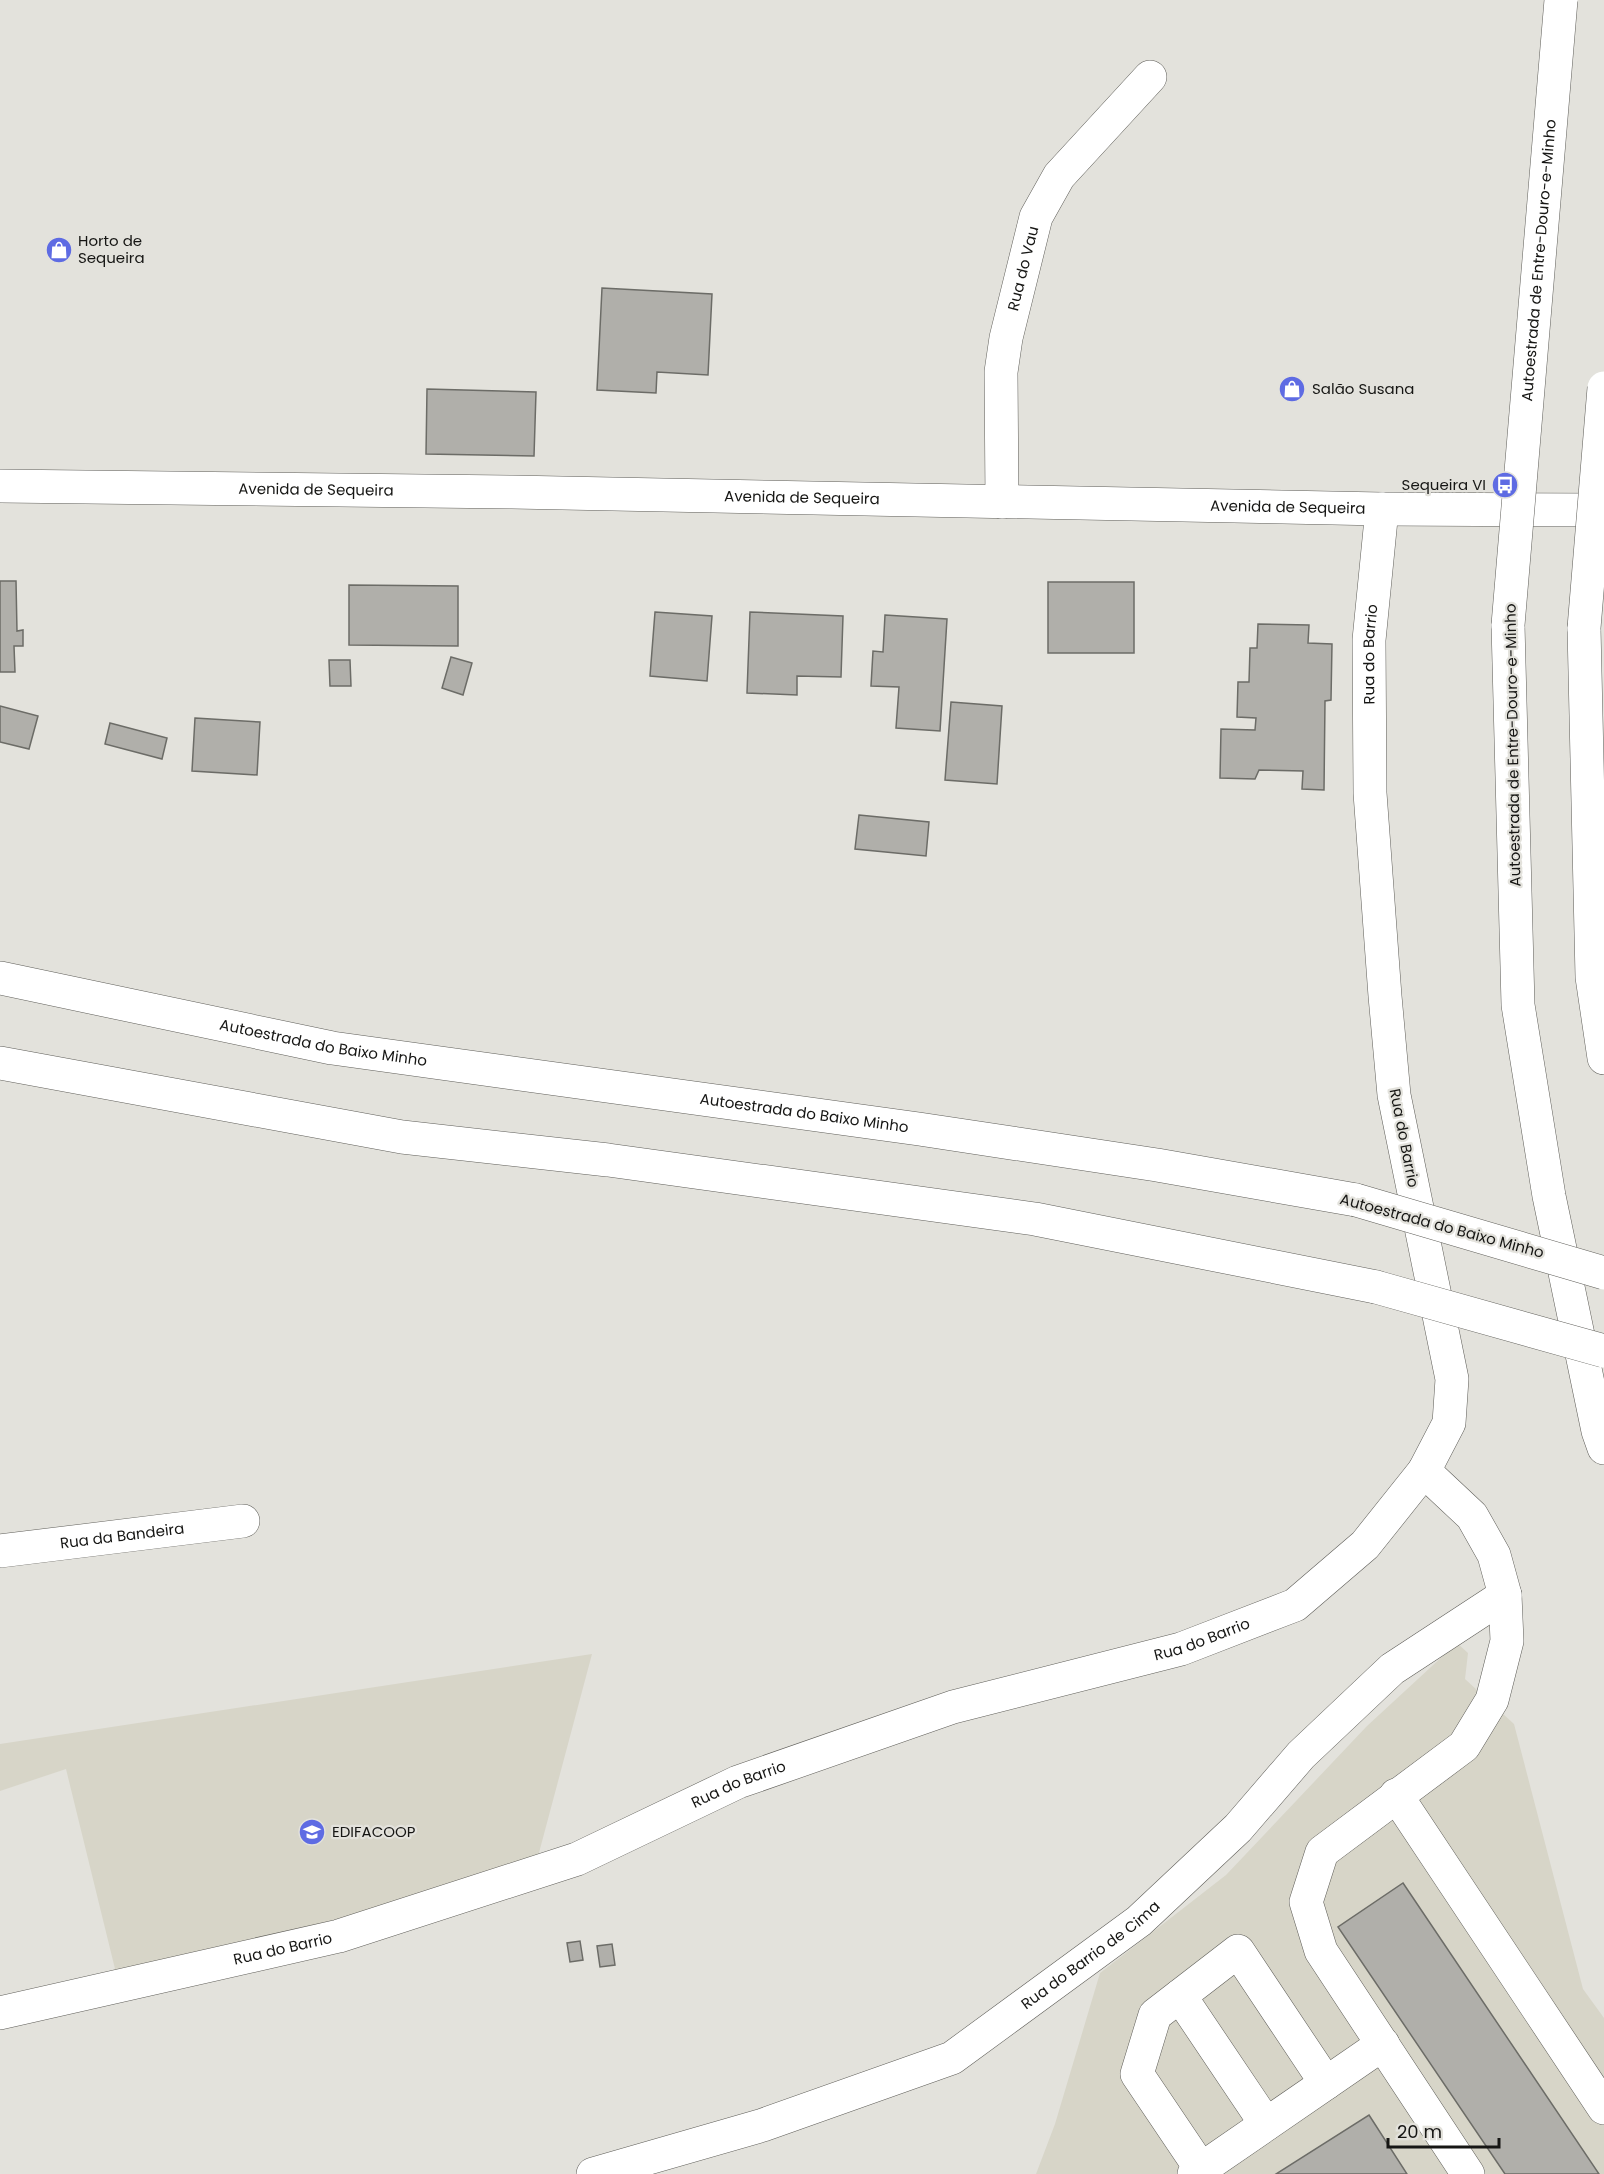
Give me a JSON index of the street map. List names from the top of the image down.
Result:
{
  "streets": {
    "main road": [
      "Autoestrada de Entre-Douro-e-Minho",
      "Rua do Vau",
      "Avenida de Sequeira",
      "Rua do Barrio",
      "Autoestrada do Baixo Minho",
      "Rua da Bandeira",
      "Rua do Barrio de Cima"
    ]
  },
  "crossings": [
    ["Rua do Vau", "Avenida de Sequeira"],
    ["Avenida de Sequeira", "Rua do Barrio"]
  ],
  "places": {
    "shop": ["Horto de Sequeira", "Salão Susana"],
    "bus stop": ["Sequeira VI"],
    "school or university": ["EDIFACOOP"]
  },
  "scale_bar": "20 m"
}
